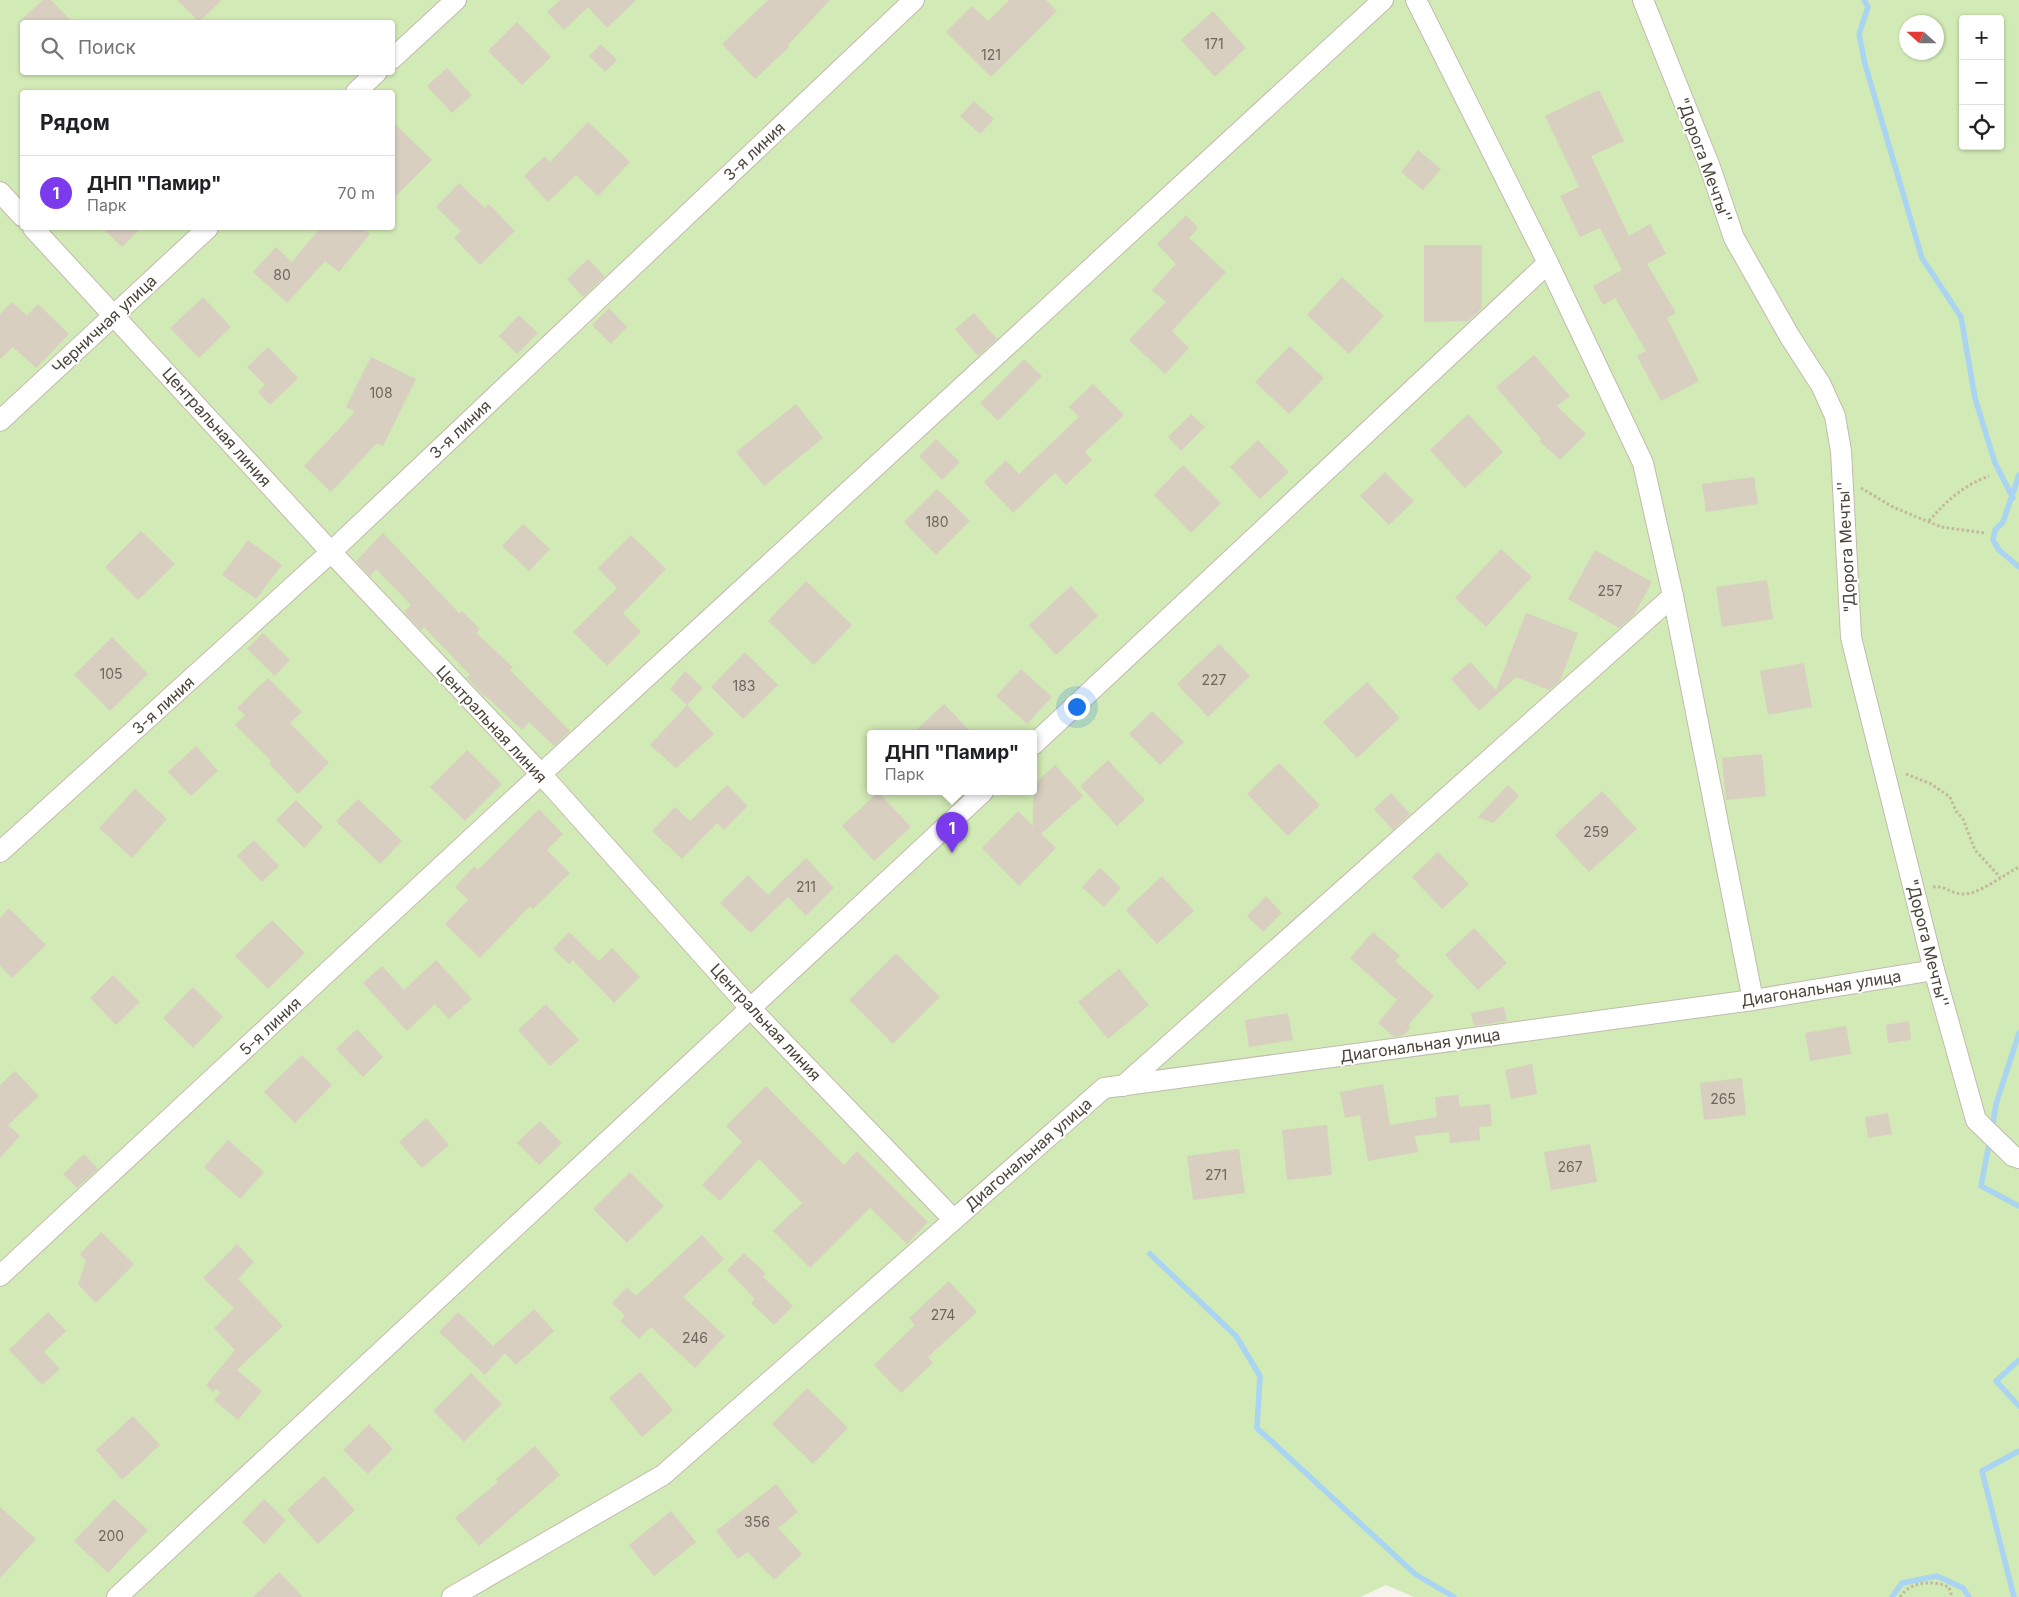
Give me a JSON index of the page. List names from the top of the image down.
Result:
{
  "streets": {
    "street": [
      "3-я линия",
      "\"Дорога Мечты''",
      "Черничная улица",
      "Центральная линия",
      "Диагональная улица",
      "5-я линия"
    ]
  },
  "crossings": [
    ["3-я линия", "Центральная линия"],
    ["\"Дорога Мечты''", "Диагональная улица"],
    ["Черничная улица", "Центральная линия"],
    ["Центральная линия", "Диагональная улица"],
    ["Центральная линия", "5-я линия"]
  ],
  "house_numbers": [
    "171",
    "121",
    "80",
    "108",
    "180",
    "257",
    "105",
    "227",
    "183",
    "259",
    "211",
    "265",
    "267",
    "271",
    "274",
    "246",
    "356",
    "200"
  ],
  "north": "left",
  "page": {
    "map_buttons": ["+", "−"],
    "search": "Поиск",
    "heading": "Рядом",
    "list": [
      {
        "mark": "1",
        "name": "ДНП \"Памир\"",
        "note": "Парк",
        "value": "70 m"
      }
    ],
    "popup": ["ДНП \"Памир\"", "Парк"],
    "pins": "1"
  }
}
